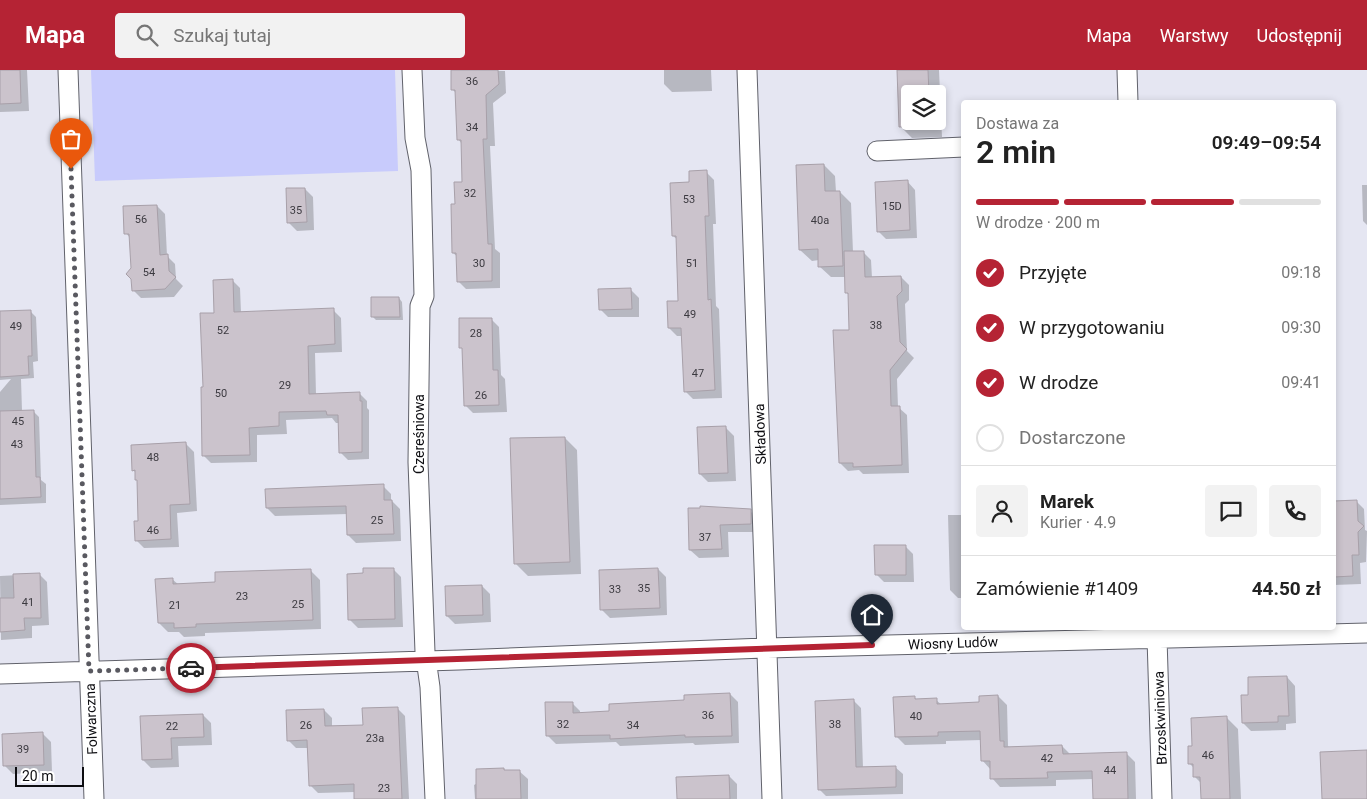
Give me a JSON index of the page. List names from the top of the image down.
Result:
{
  "streets": {
    "street": [
      "Czereśniowa",
      "Składowa",
      "Wiosny Ludów",
      "Brzoskwiniowa",
      "Folwarczna"
    ]
  },
  "crossings": [
    ["Czereśniowa", "Wiosny Ludów"],
    ["Składowa", "Wiosny Ludów"],
    ["Wiosny Ludów", "Brzoskwiniowa"],
    ["Wiosny Ludów", "Folwarczna"]
  ],
  "house_numbers": [
    "36",
    "34",
    "32",
    "53",
    "15D",
    "35",
    "56",
    "40a",
    "30",
    "51",
    "54",
    "49",
    "38",
    "49",
    "52",
    "28",
    "47",
    "29",
    "50",
    "26",
    "45",
    "43",
    "48",
    "25",
    "46",
    "37",
    "35",
    "33",
    "23",
    "41",
    "25",
    "21",
    "36",
    "40",
    "32",
    "38",
    "26",
    "34",
    "22",
    "23a",
    "39",
    "46",
    "42",
    "44",
    "23"
  ],
  "scale_bar": "20 m",
  "page": {
    "header": "Mapa",
    "search": "Szukaj tutaj",
    "nav": ["Mapa", "Warstwy", "Udostępnij"],
    "heading": ["2 min", "Dostawa za", "09:49–09:54"],
    "panel": [
      "Marek",
      "Kurier · 4.9",
      "Zamówienie #1409",
      "44.50 zł"
    ],
    "bar": "W drodze · 200 m",
    "list": [
      ["Przyjęte", "09:18"],
      ["W przygotowaniu", "09:30"],
      ["W drodze", "09:41"],
      "Dostarczone"
    ],
    "scale": "20 m"
  }
}
